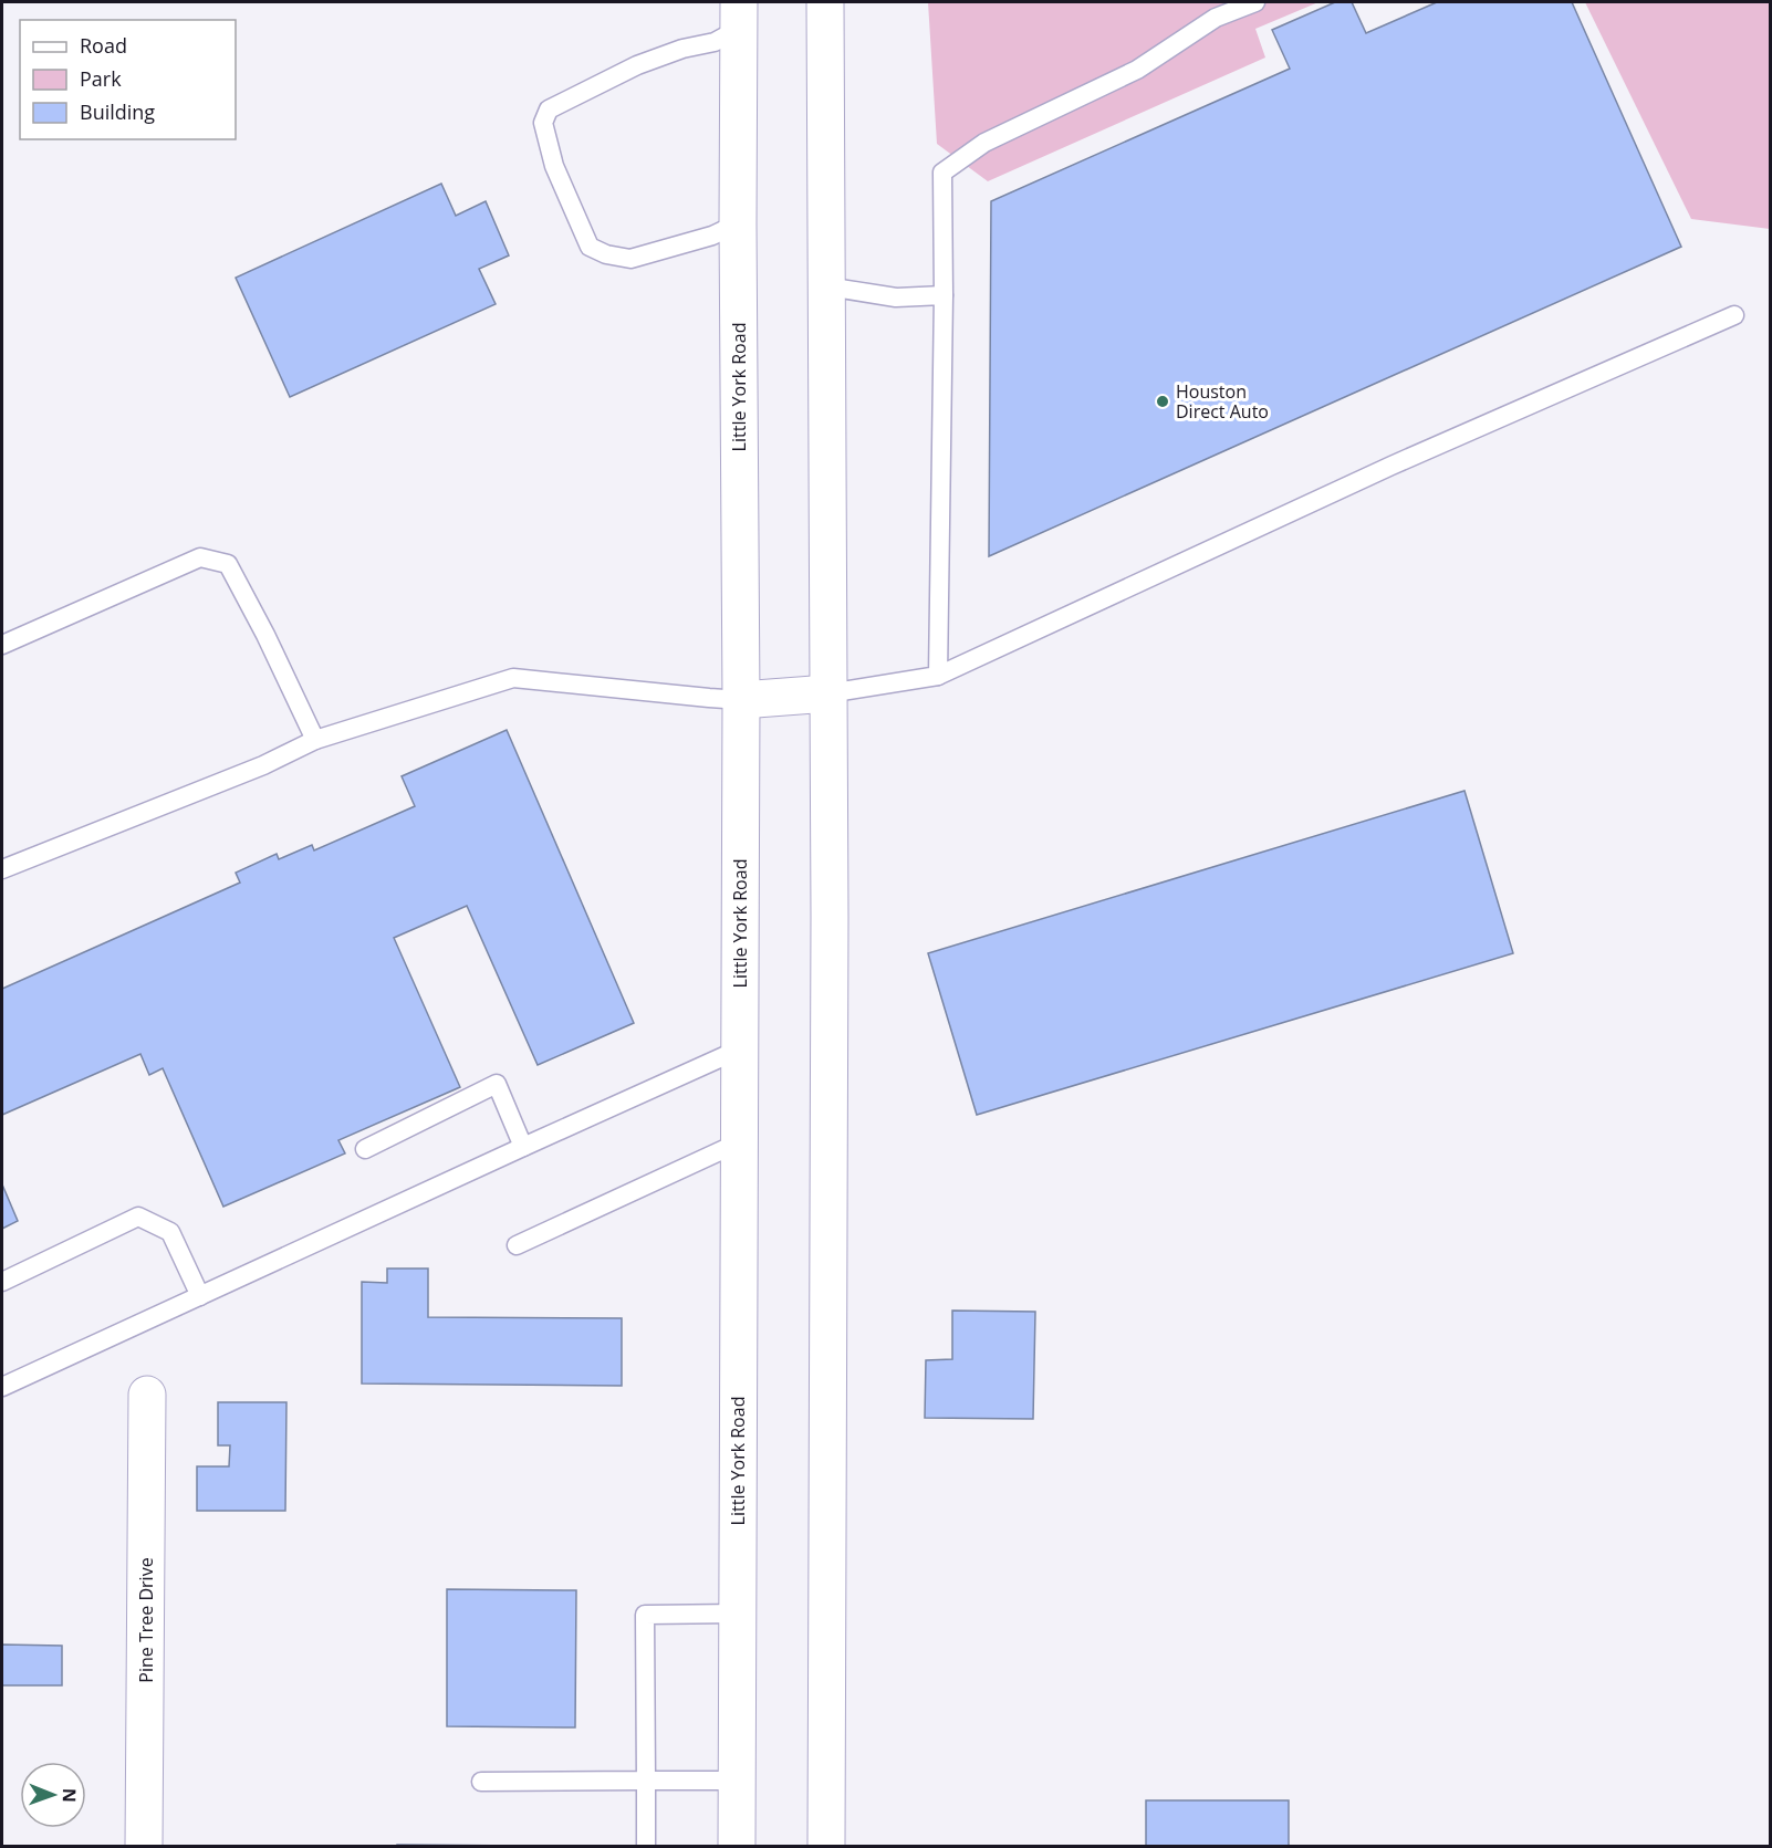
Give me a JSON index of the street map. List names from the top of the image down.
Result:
{
  "streets": {
    "main road": ["Little York Road", "Pine Tree Drive"]
  },
  "places": ["Houston Direct Auto"],
  "legend": ["Road", "Park", "Building"],
  "north": "right"
}
